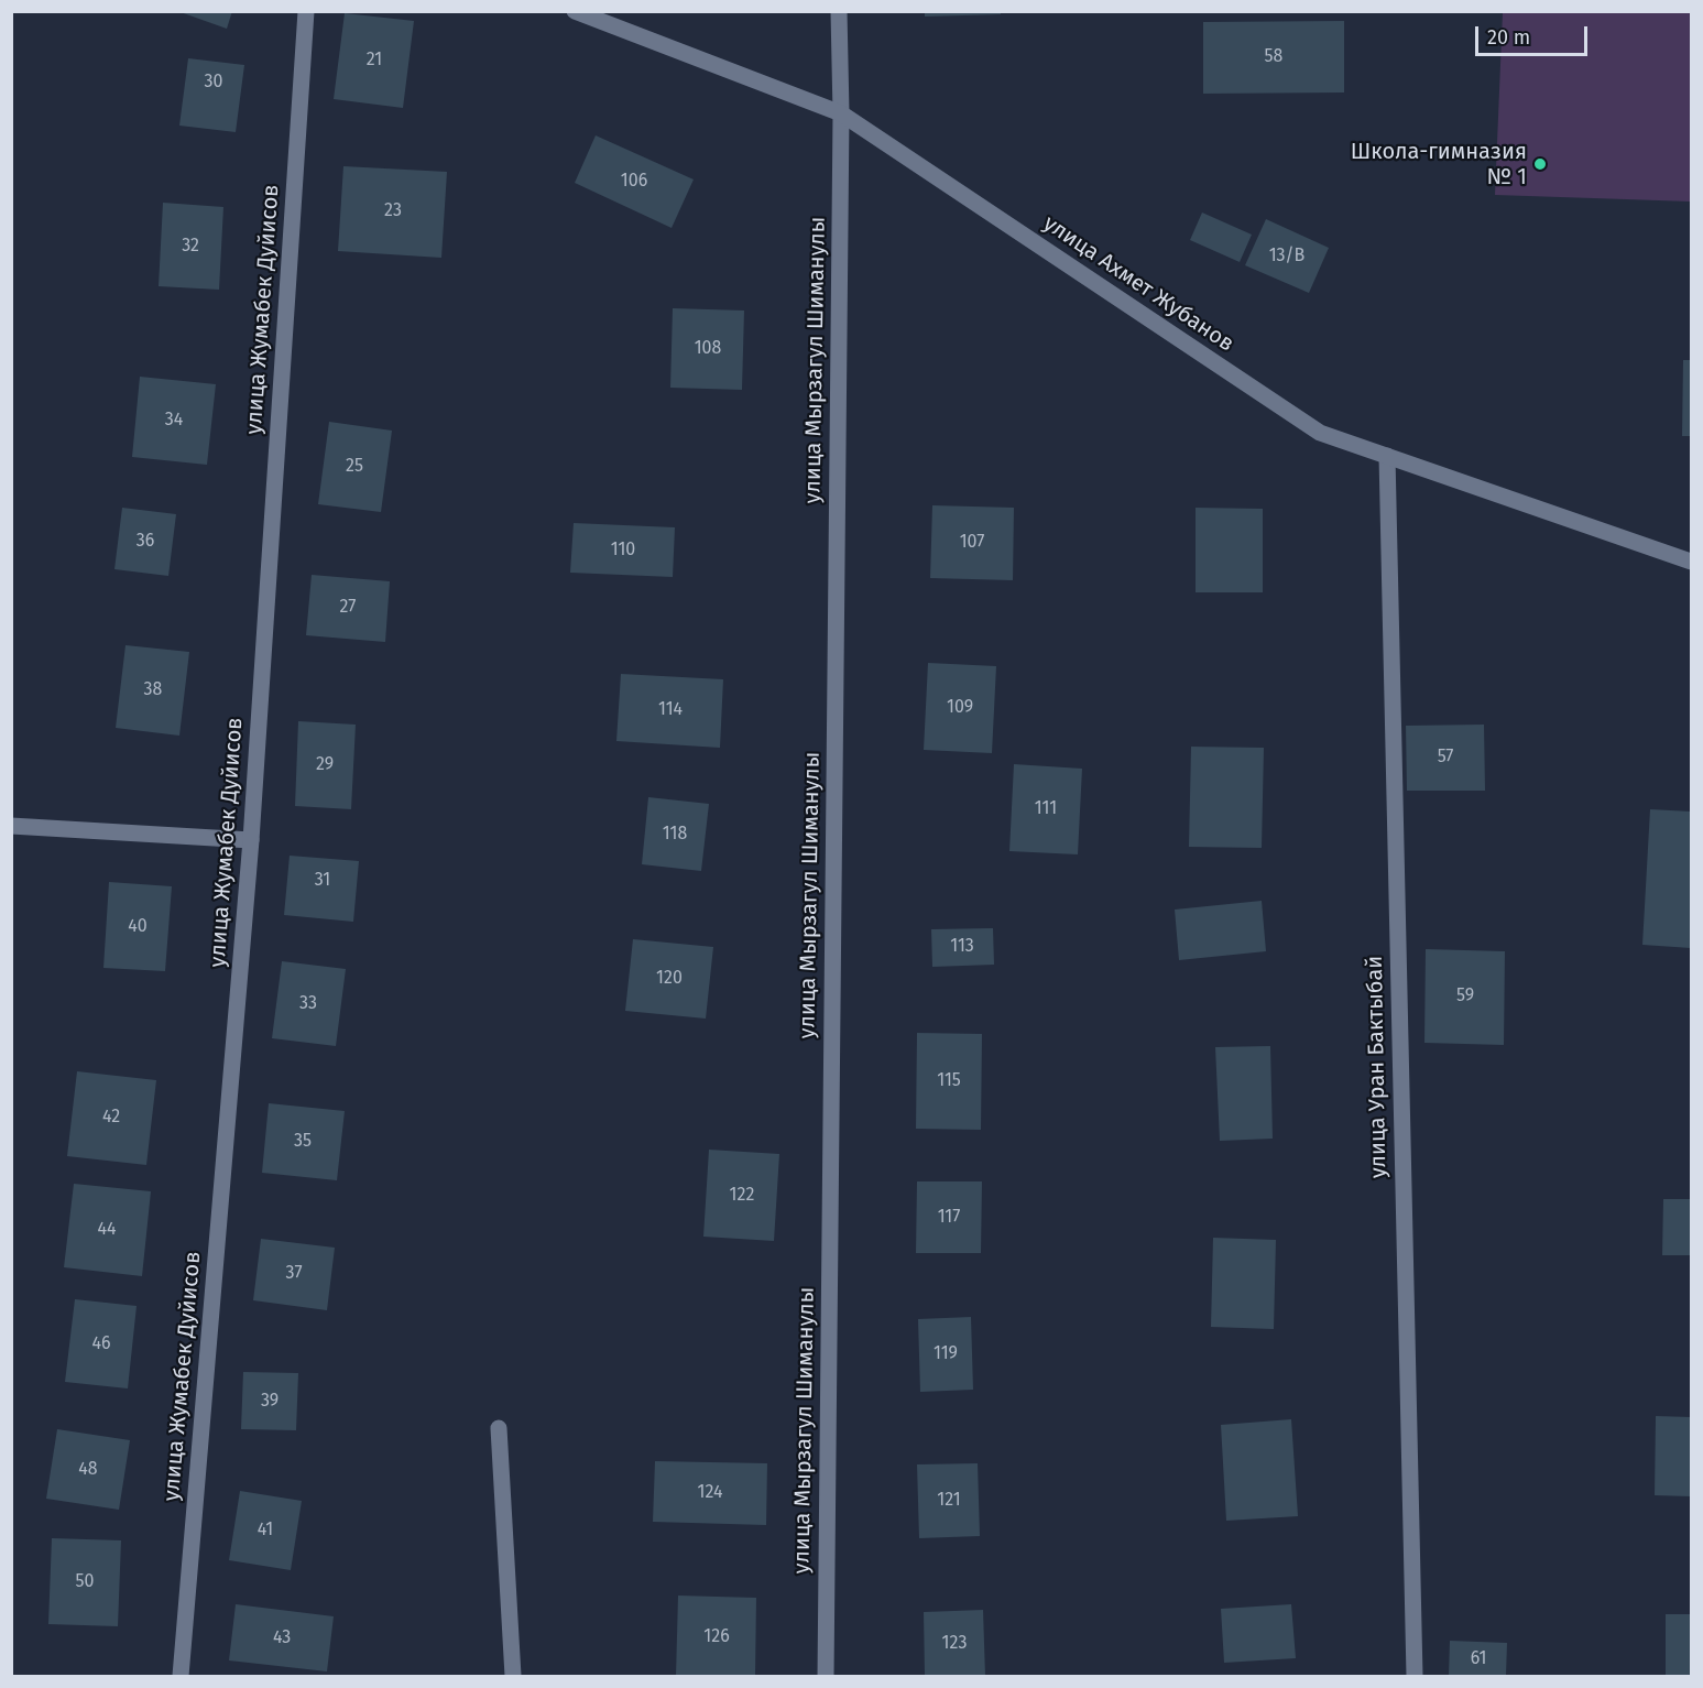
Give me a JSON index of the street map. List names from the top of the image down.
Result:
{
  "streets": {
    "street": [
      "улица Ахмет Жубанов",
      "улица Жумабек Дуйисов",
      "улица Мырзагул Шиманулы",
      "улица Уран Бактыбай"
    ]
  },
  "crossings": [
    ["улица Ахмет Жубанов", "улица Мырзагул Шиманулы"],
    ["улица Ахмет Жубанов", "улица Уран Бактыбай"]
  ],
  "places": ["Школа-гимназия № 1"],
  "house_numbers": [
    "58",
    "21",
    "30",
    "106",
    "23",
    "32",
    "13/В",
    "108",
    "34",
    "25",
    "36",
    "107",
    "110",
    "27",
    "38",
    "109",
    "114",
    "57",
    "29",
    "111",
    "118",
    "31",
    "40",
    "113",
    "120",
    "59",
    "33",
    "115",
    "42",
    "35",
    "122",
    "117",
    "44",
    "37",
    "46",
    "119",
    "39",
    "48",
    "124",
    "121",
    "41",
    "50",
    "126",
    "43",
    "123",
    "61"
  ],
  "scale_bar": "20 m"
}
